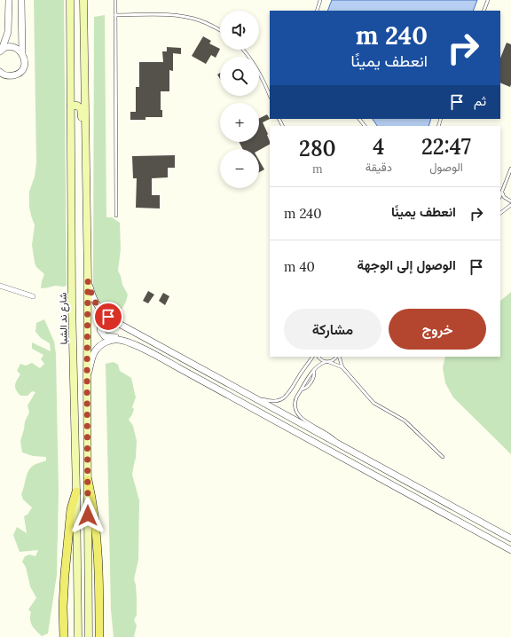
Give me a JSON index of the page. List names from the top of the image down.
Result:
{
  "streets": {
    "main road": ["شارع ند الشبا"]
  },
  "page": {
    "map_buttons": ["+", "−"],
    "turn": ["240 m", "انعطف يمينًا"],
    "then": "ثم",
    "eta": [
      "22:47",
      "الوصول",
      "4",
      "دقيقة",
      "280",
      "m"
    ],
    "list": [
      {
        "name": "انعطف يمينًا",
        "value": "240 m"
      },
      {
        "name": "الوصول إلى الوجهة",
        "value": "40 m"
      }
    ],
    "buttons": ["خروج", "مشاركة"]
  }
}
